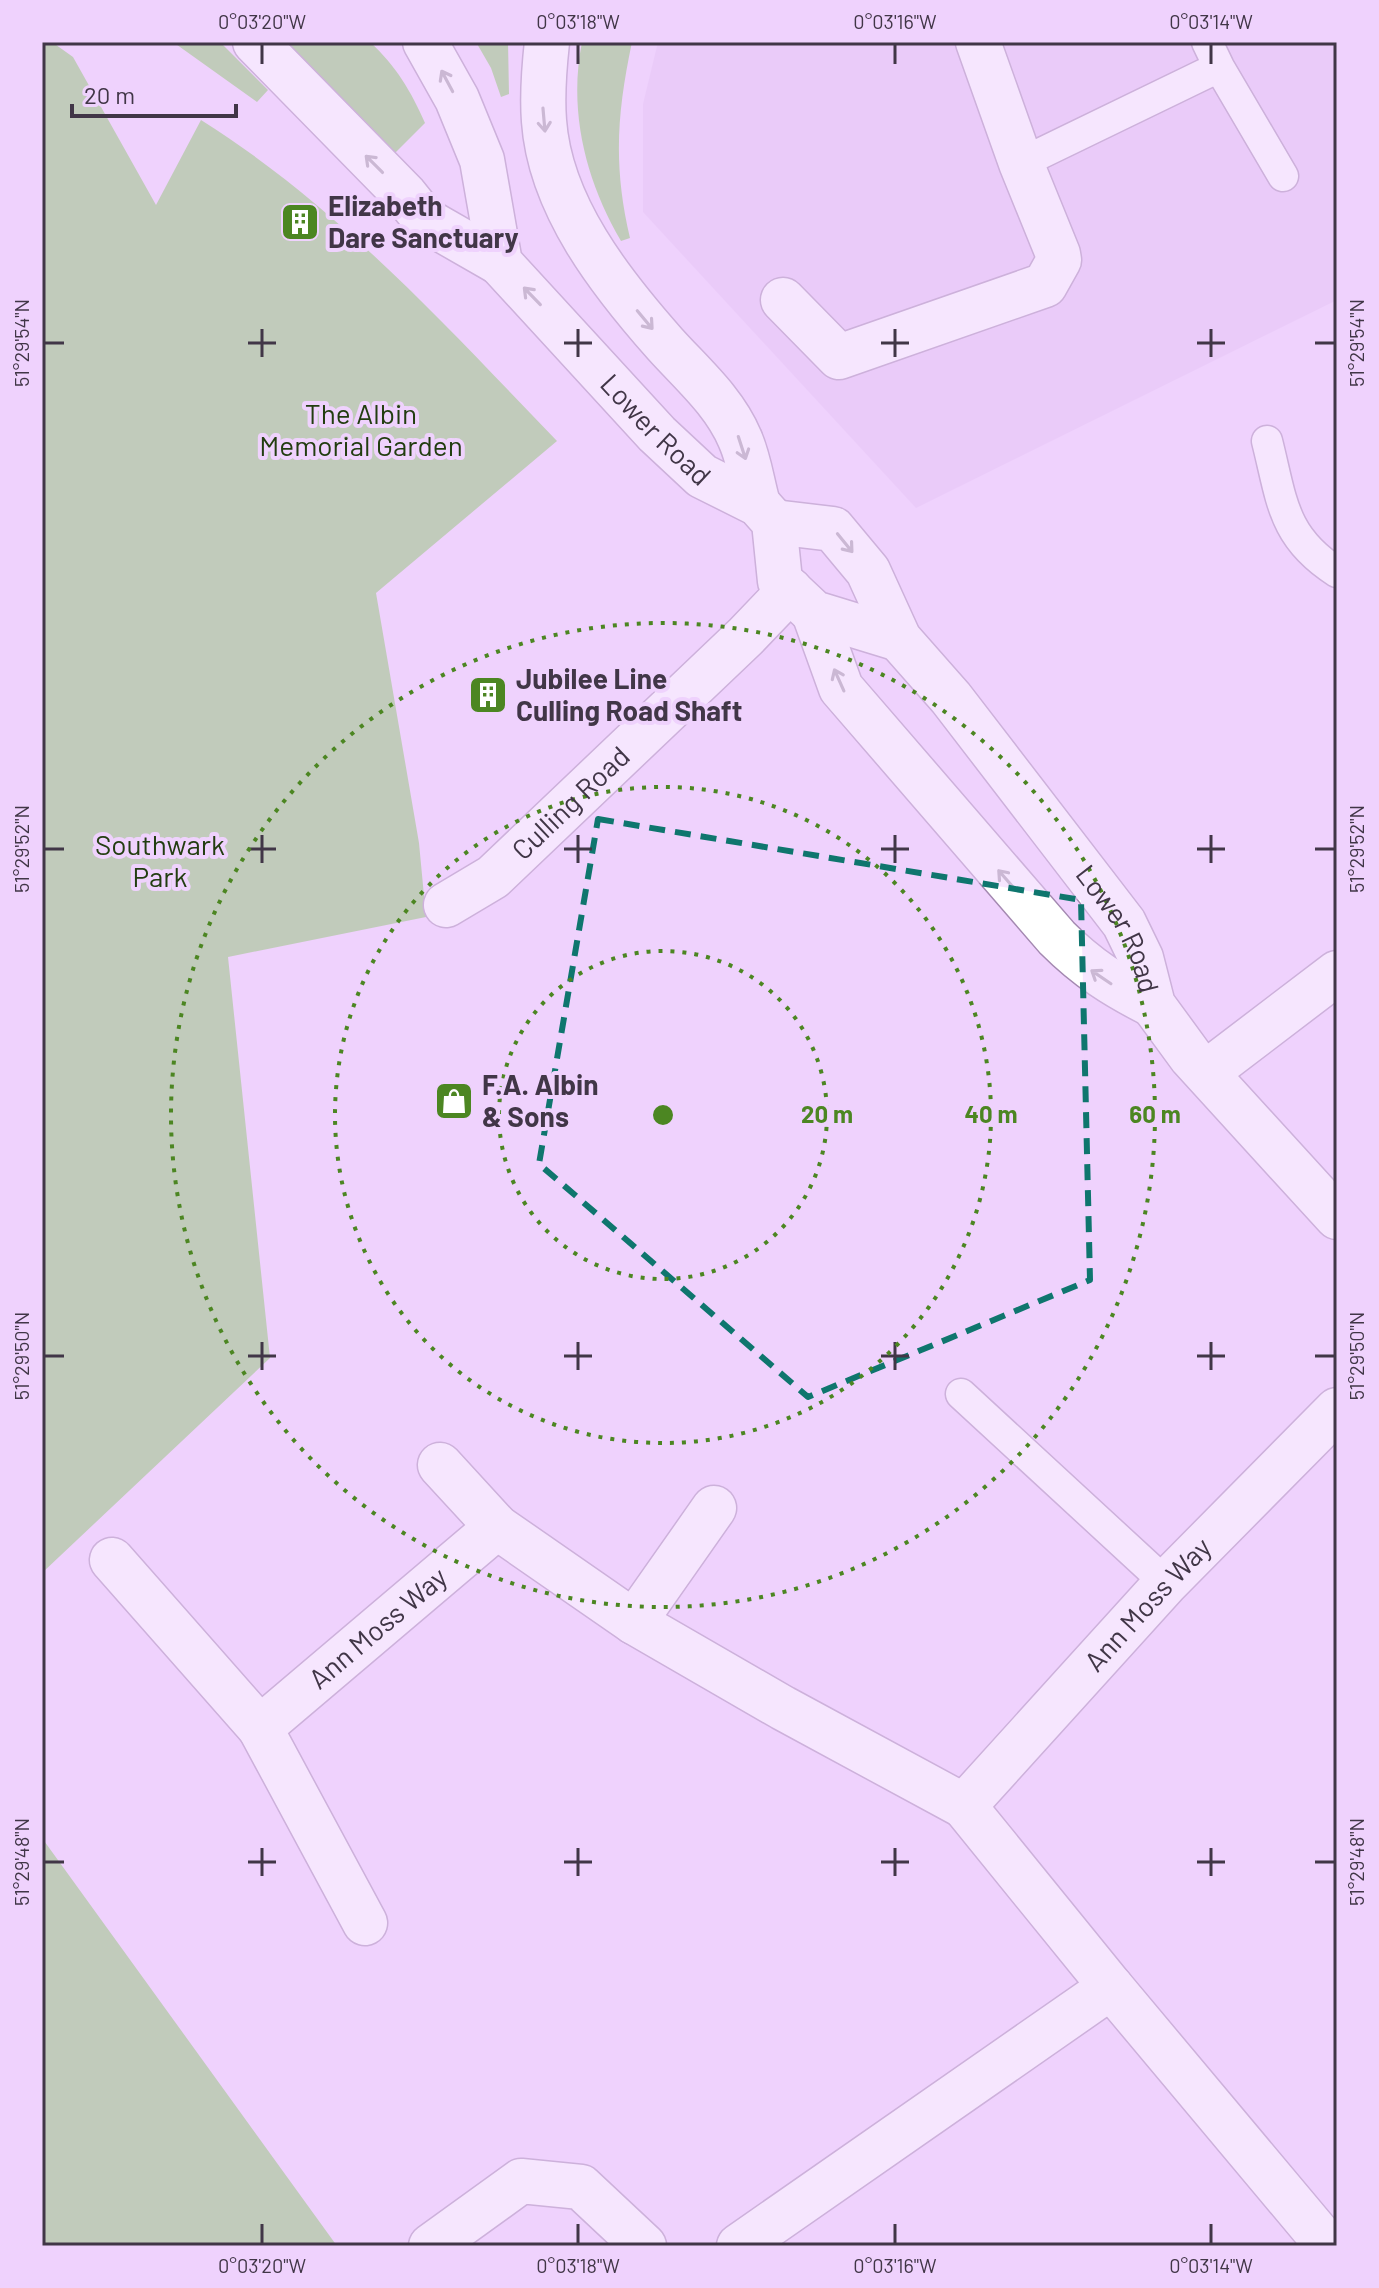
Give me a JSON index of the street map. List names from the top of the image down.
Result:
{
  "streets": {
    "street": ["Lower Road", "Culling Road", "Ann Moss Way"]
  },
  "crossings": [
    ["Lower Road", "Culling Road"]
  ],
  "parks": ["The Albin Memorial Garden", "Southwark Park"],
  "places": {
    "building": ["Elizabeth Dare Sanctuary", "Jubilee Line Culling Road Shaft"],
    "shop": ["F.A. Albin & Sons"]
  },
  "scale_bar": "20 m",
  "coordinates": [
    "0°03'20\"W",
    "0°03'18\"W",
    "0°03'16\"W",
    "0°03'14\"W",
    "51°29'54\"N",
    "51°29'52\"N",
    "51°29'50\"N",
    "51°29'48\"N"
  ],
  "rings": ["20 m", "40 m", "60 m"]
}
